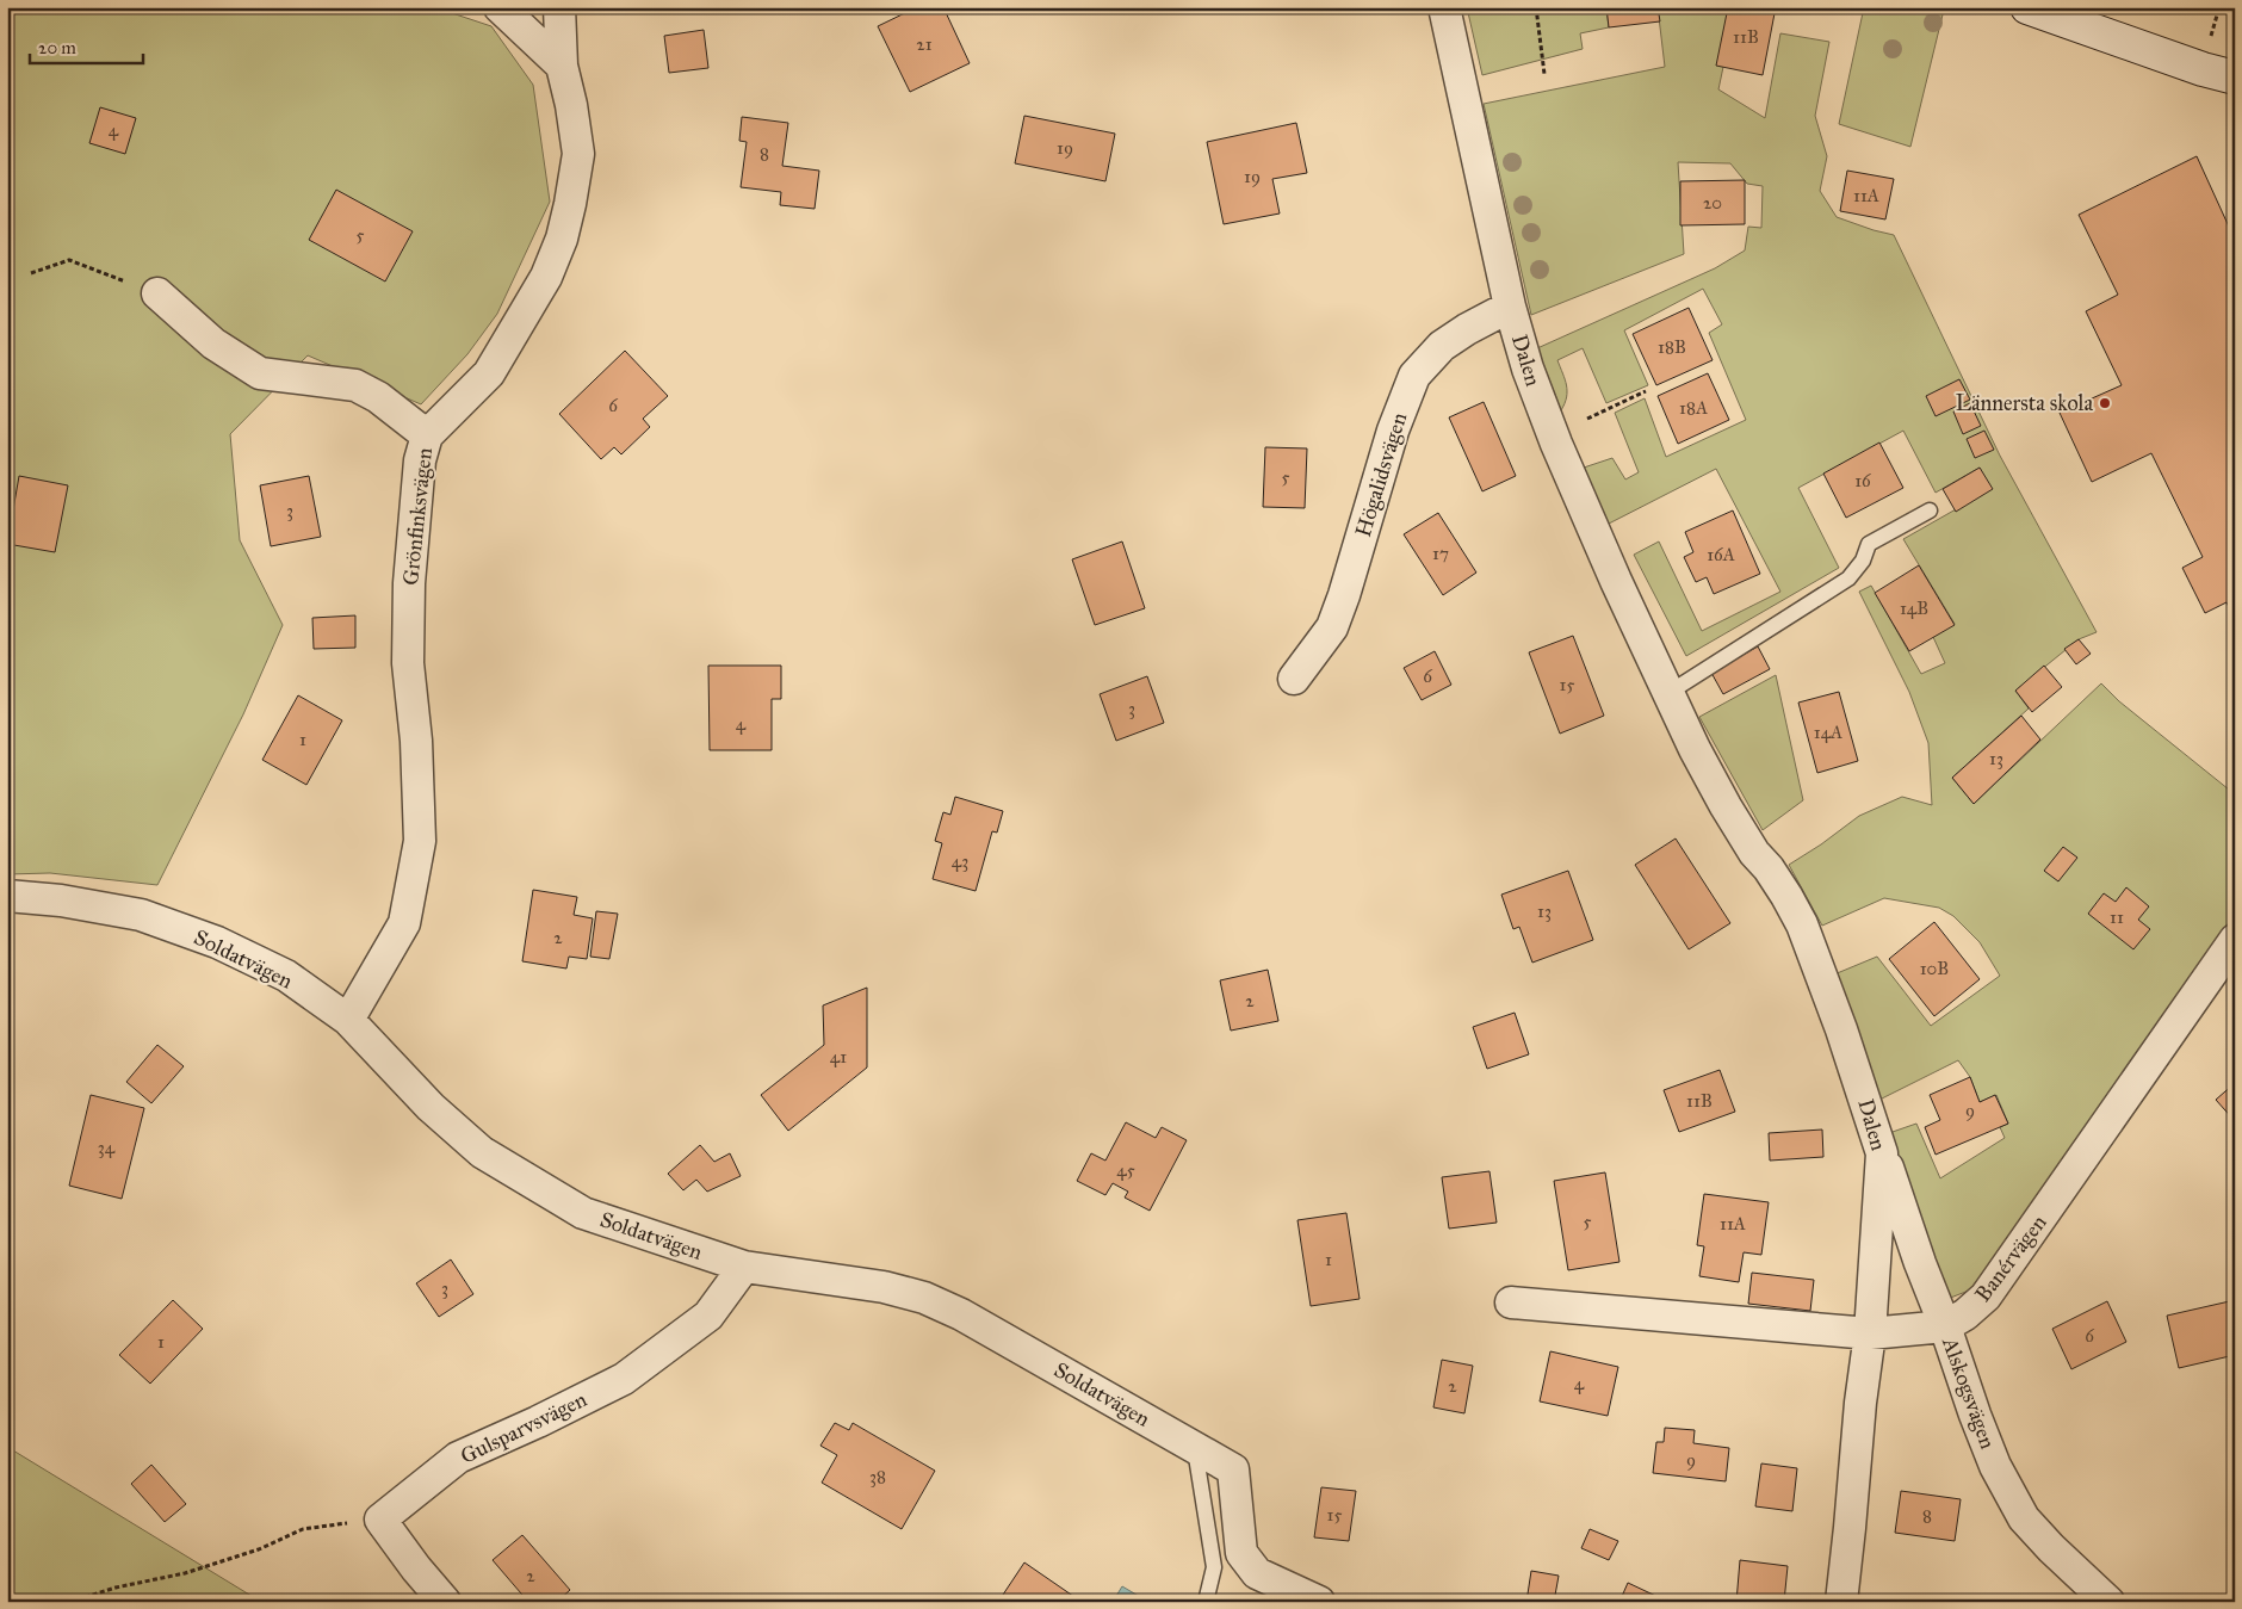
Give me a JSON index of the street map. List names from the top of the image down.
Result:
{
  "streets": {
    "street": [
      "Dalen",
      "Högalidsvägen",
      "Grönfinksvägen",
      "Soldatvägen",
      "Banérvägen",
      "Alskogsvägen",
      "Gulsparvsvägen"
    ]
  },
  "crossings": [
    ["Dalen", "Högalidsvägen"],
    ["Dalen", "Banérvägen"],
    ["Dalen", "Alskogsvägen"],
    ["Grönfinksvägen", "Soldatvägen"],
    ["Soldatvägen", "Gulsparvsvägen"],
    ["Banérvägen", "Alskogsvägen"]
  ],
  "places": ["Lännersta skola"],
  "house_numbers": [
    "11B",
    "21",
    "4",
    "19",
    "8",
    "19",
    "11A",
    "20",
    "5",
    "18B",
    "6",
    "18A",
    "5",
    "16",
    "3",
    "17",
    "16A",
    "14B",
    "6",
    "15",
    "3",
    "4",
    "14A",
    "1",
    "13",
    "43",
    "13",
    "11",
    "2",
    "10B",
    "2",
    "41",
    "11B",
    "9",
    "34",
    "45",
    "5",
    "11A",
    "1",
    "3",
    "6",
    "1",
    "4",
    "2",
    "9",
    "38",
    "15",
    "8",
    "2"
  ],
  "scale_bar": "20 m"
}
